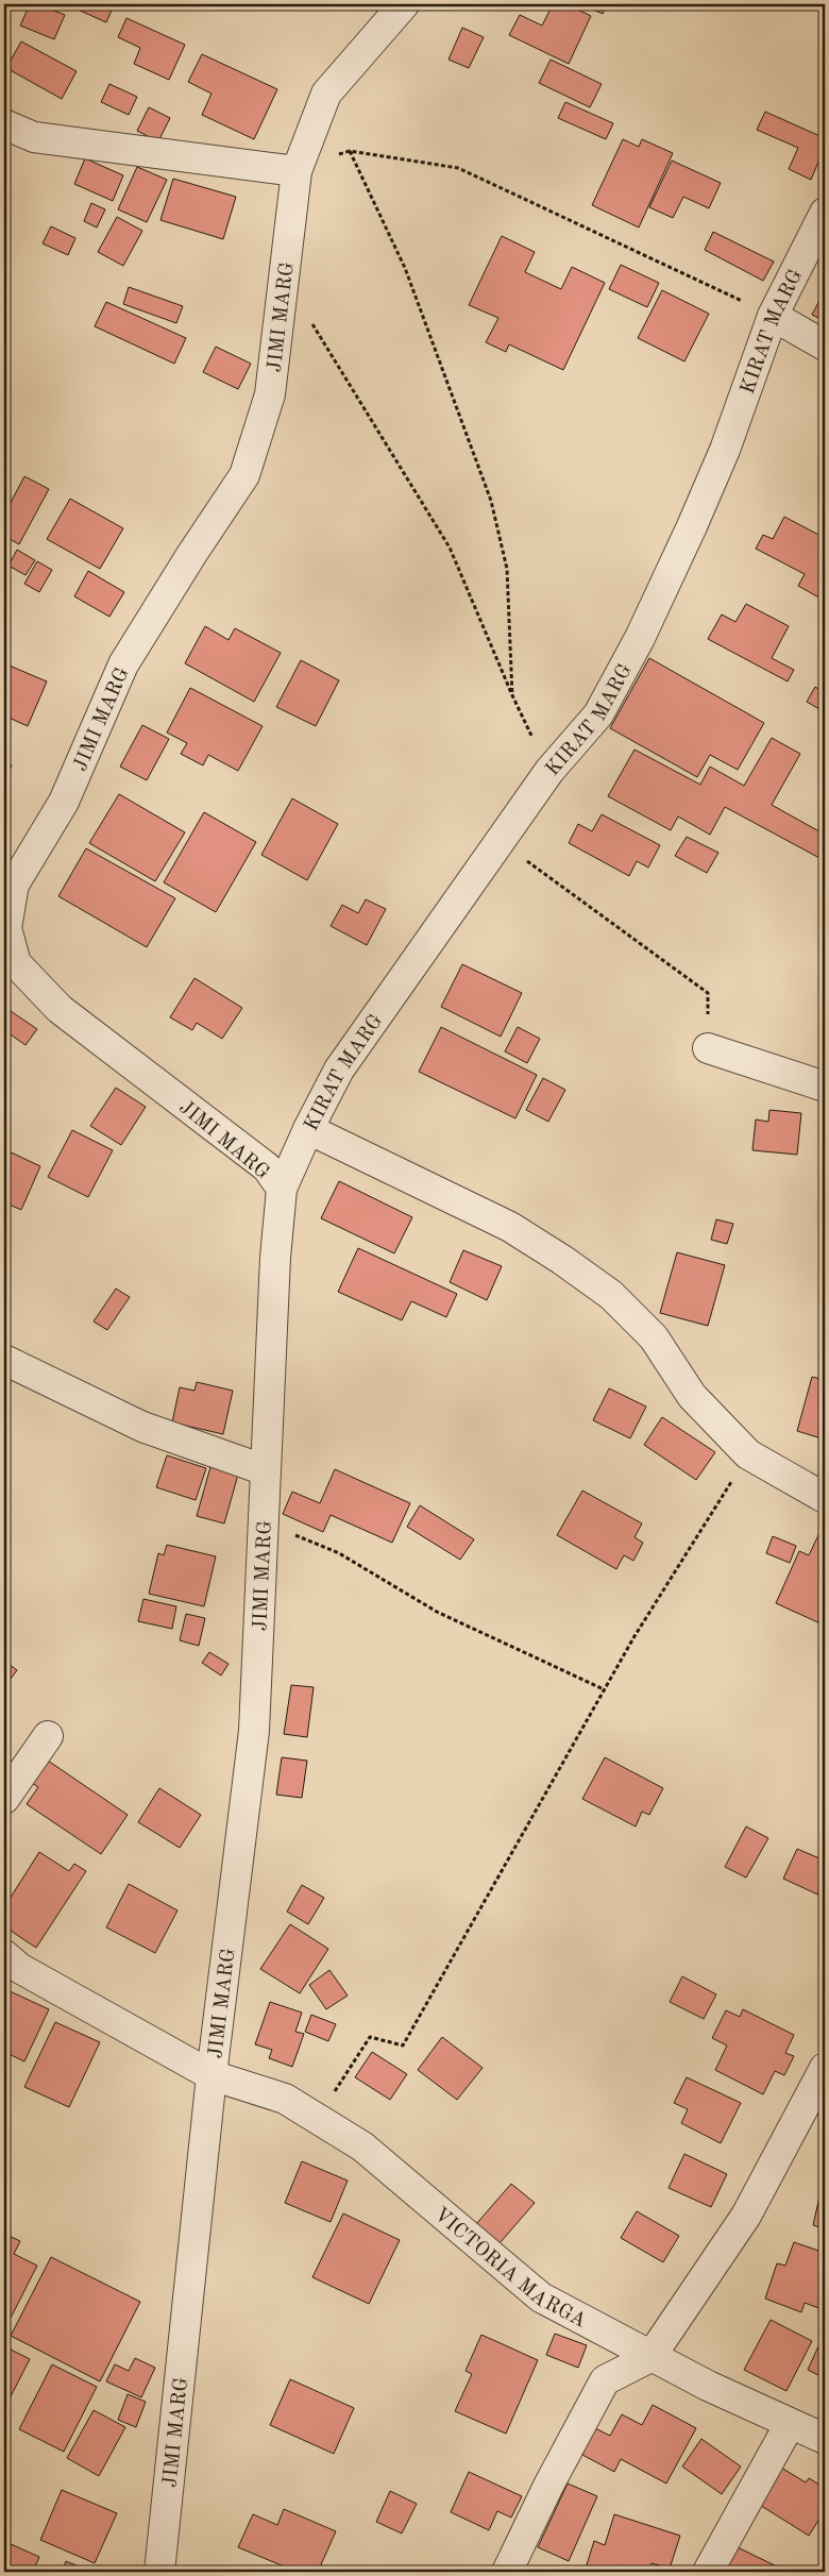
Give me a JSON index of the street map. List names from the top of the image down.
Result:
{
  "streets": {
    "street": ["JIMI MARG", "KIRAT MARG", "VICTORIA MARGA"]
  },
  "crossings": [
    ["JIMI MARG", "KIRAT MARG"],
    ["JIMI MARG", "VICTORIA MARGA"]
  ]
}
